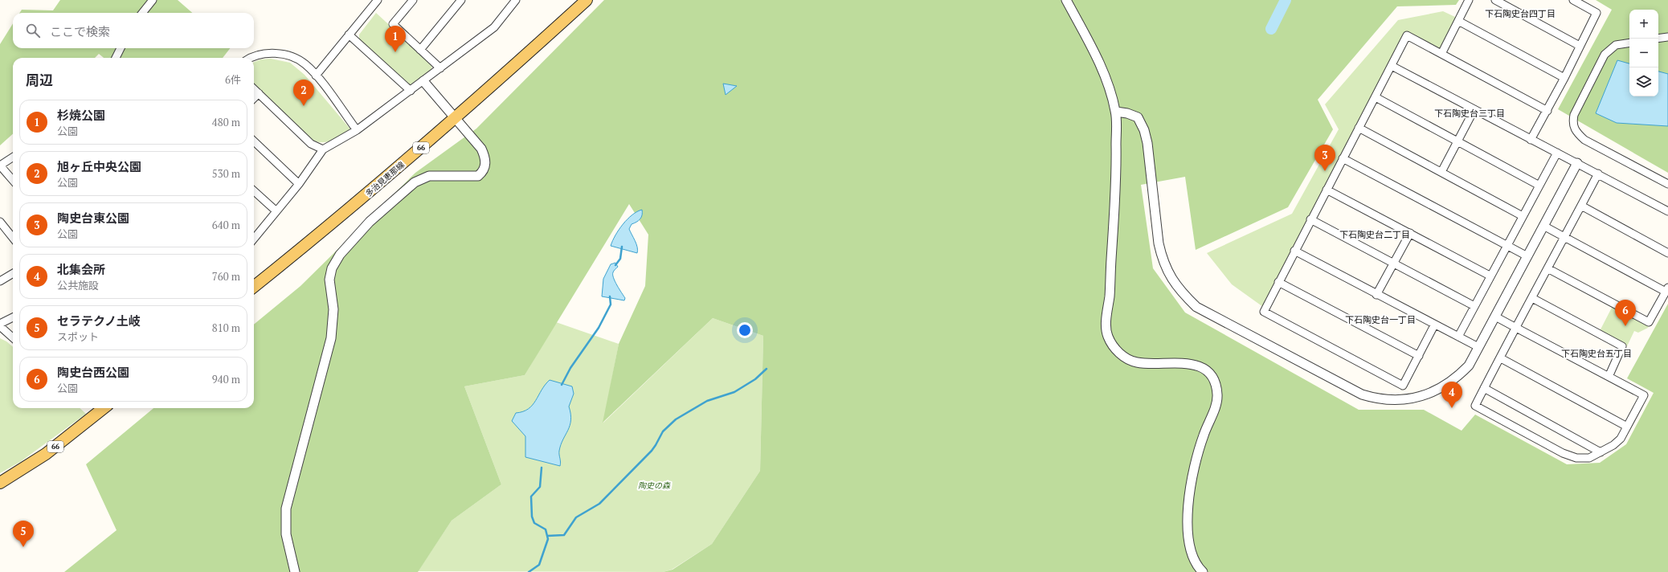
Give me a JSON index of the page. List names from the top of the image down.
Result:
{
  "streets": {
    "main road": ["66", "多治見恵那線"]
  },
  "districts": [
    "下石陶史台四丁目",
    "下石陶史台三丁目",
    "下石陶史台二丁目",
    "下石陶史台一丁目",
    "下石陶史台五丁目"
  ],
  "parks": ["陶史の森"],
  "page": {
    "map_buttons": ["+", "−"],
    "search": "ここで検索",
    "pins": [
      "1",
      "2",
      "3",
      "6",
      "4",
      "5"
    ],
    "heading": ["周辺", "6件"],
    "list": [
      {
        "mark": "1",
        "name": "杉焼公園",
        "note": "公園",
        "value": "480 m"
      },
      {
        "mark": "2",
        "name": "旭ヶ丘中央公園",
        "note": "公園",
        "value": "530 m"
      },
      {
        "mark": "3",
        "name": "陶史台東公園",
        "note": "公園",
        "value": "640 m"
      },
      {
        "mark": "4",
        "name": "北集会所",
        "note": "公共施設",
        "value": "760 m"
      },
      {
        "mark": "5",
        "name": "セラテクノ土岐",
        "note": "スポット",
        "value": "810 m"
      },
      {
        "mark": "6",
        "name": "陶史台西公園",
        "note": "公園",
        "value": "940 m"
      }
    ]
  }
}
